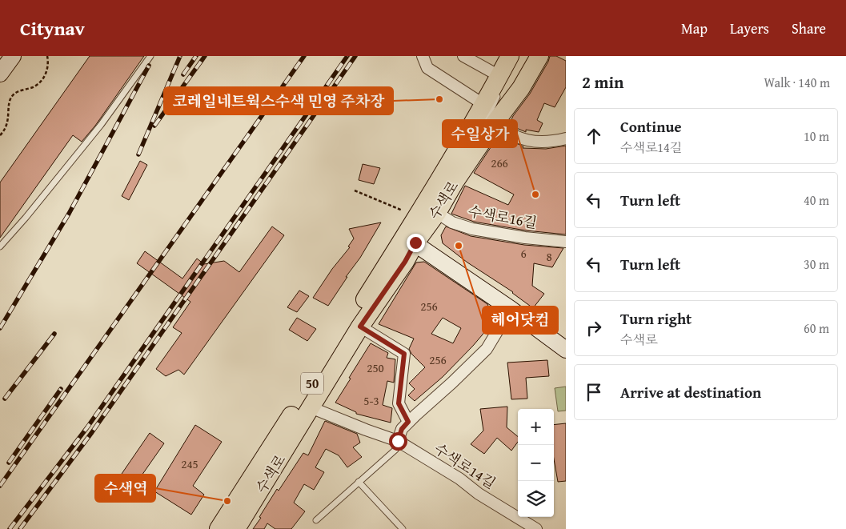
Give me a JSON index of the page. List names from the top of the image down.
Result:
{
  "streets": {
    "main road": ["수색로", "50"],
    "street": ["수색로16길", "수색로14길"]
  },
  "crossings": [
    ["수색로", "수색로16길"],
    ["수색로", "수색로14길"]
  ],
  "places": [
    "코레일네트웍스수색 민영 주차장",
    "수일상가",
    "헤어닷컴",
    "수색역"
  ],
  "house_numbers": [
    "266",
    "6",
    "8",
    "256",
    "256",
    "250",
    "5-3",
    "245"
  ],
  "page": {
    "header": "Citynav",
    "nav": ["Map", "Layers", "Share"],
    "heading": ["2 min", "Walk · 140 m"],
    "list": [
      ["Continue", "수색로14길", "10 m"],
      ["Turn left", "40 m"],
      ["Turn left", "30 m"],
      ["Turn right", "수색로", "60 m"],
      "Arrive at destination"
    ],
    "map_buttons": ["+", "−"]
  }
}
